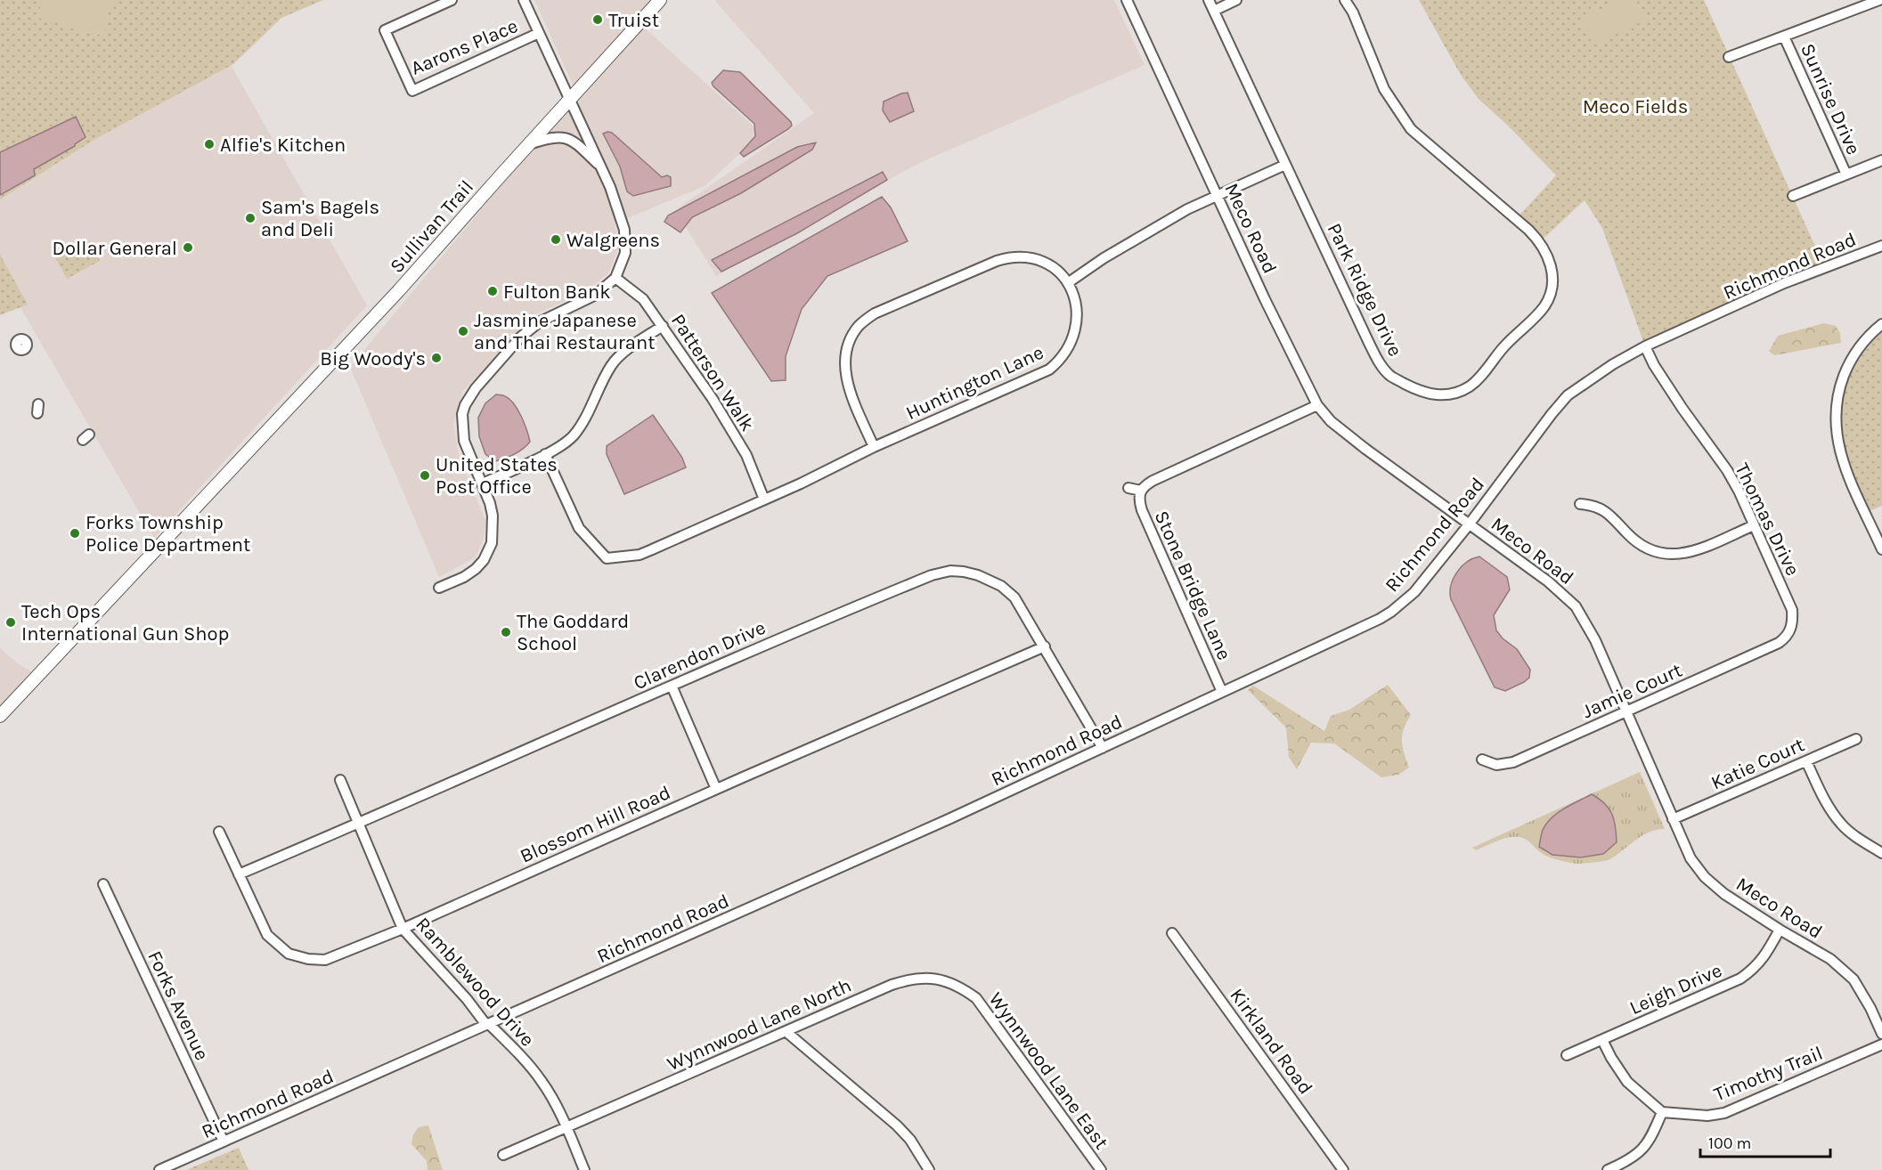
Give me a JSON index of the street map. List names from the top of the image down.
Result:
{
  "streets": {
    "main road": ["Sullivan Trail"],
    "street": [
      "Aarons Place",
      "Sunrise Drive",
      "Meco Road",
      "Richmond Road",
      "Park Ridge Drive",
      "Patterson Walk",
      "Huntington Lane",
      "Thomas Drive",
      "Stone Bridge Lane",
      "Clarendon Drive",
      "Jamie Court",
      "Katie Court",
      "Blossom Hill Road",
      "Ramblewood Drive",
      "Leigh Drive",
      "Forks Avenue",
      "Wynnwood Lane North",
      "Kirkland Road",
      "Wynnwood Lane East",
      "Timothy Trail"
    ]
  },
  "crossings": [
    ["Meco Road", "Richmond Road"],
    ["Meco Road", "Stone Bridge Lane"],
    ["Meco Road", "Jamie Court"],
    ["Meco Road", "Katie Court"],
    ["Meco Road", "Leigh Drive"],
    ["Richmond Road", "Thomas Drive"],
    ["Richmond Road", "Stone Bridge Lane"],
    ["Richmond Road", "Clarendon Drive"],
    ["Richmond Road", "Ramblewood Drive"],
    ["Richmond Road", "Forks Avenue"],
    ["Patterson Walk", "Huntington Lane"],
    ["Thomas Drive", "Jamie Court"],
    ["Clarendon Drive", "Blossom Hill Road"],
    ["Clarendon Drive", "Ramblewood Drive"],
    ["Blossom Hill Road", "Ramblewood Drive"],
    ["Ramblewood Drive", "Wynnwood Lane North"],
    ["Wynnwood Lane North", "Wynnwood Lane East"]
  ],
  "parks": ["Meco Fields"],
  "places": [
    "Truist",
    "Alfie's Kitchen",
    "Sam's Bagels and Deli",
    "Walgreens",
    "Dollar General",
    "Fulton Bank",
    "Jasmine Japanese and Thai Restaurant",
    "Big Woody's",
    "United States Post Office",
    "Forks Township Police Department",
    "Tech Ops International Gun Shop",
    "The Goddard School"
  ],
  "scale_bar": "100 m"
}
